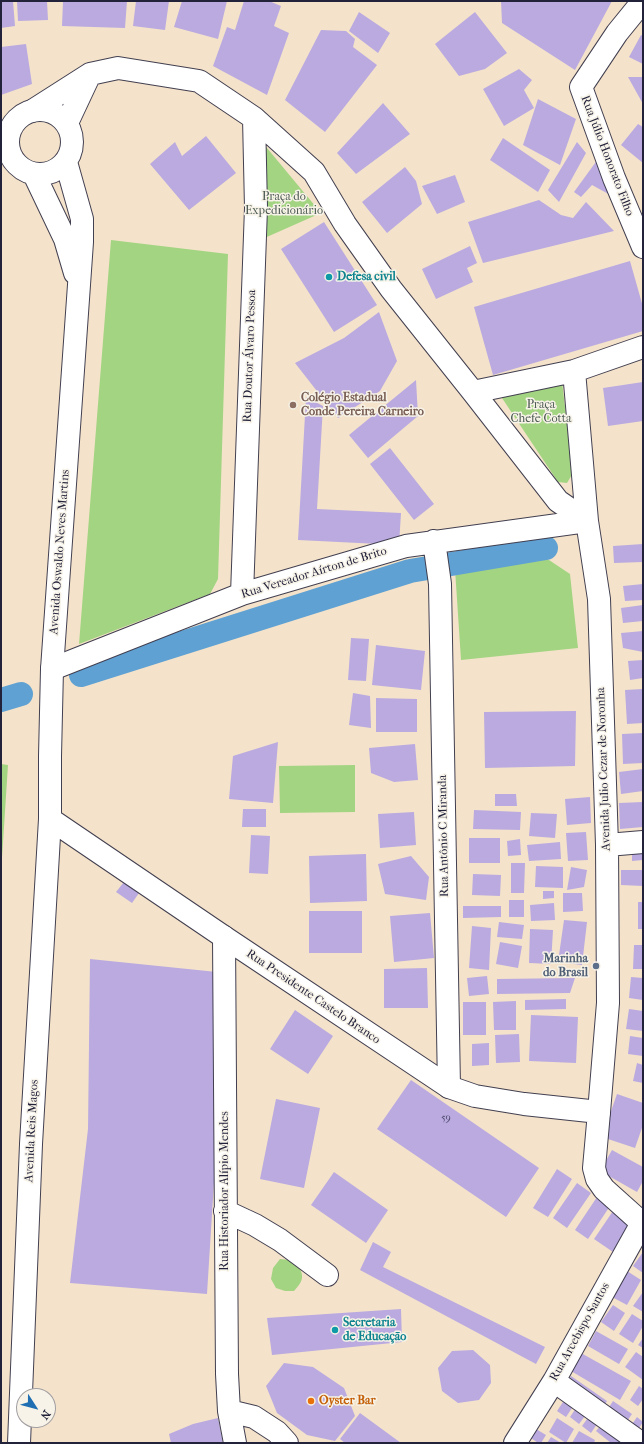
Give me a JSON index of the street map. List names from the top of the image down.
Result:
{
  "streets": {
    "street": [
      "Rua Júlio Honorato Filho",
      "Rua Doutor Álvaro Pessoa",
      "Avenida Oswaldo Neves Martins",
      "Rua Vereador Aírton de Brito",
      "Avenida Julio Cezar de Noronha",
      "Rua Antônio C Miranda",
      "Rua Presidente Castelo Branco",
      "Avenida Reis Magos",
      "Rua Historiador Alípio Mendes",
      "Rua Arcebispo Santos"
    ]
  },
  "crossings": [
    ["Rua Doutor Álvaro Pessoa", "Rua Vereador Aírton de Brito"],
    ["Avenida Oswaldo Neves Martins", "Rua Vereador Aírton de Brito"],
    ["Avenida Oswaldo Neves Martins", "Rua Presidente Castelo Branco"],
    ["Avenida Oswaldo Neves Martins", "Avenida Reis Magos"],
    ["Rua Vereador Aírton de Brito", "Avenida Julio Cezar de Noronha"],
    ["Rua Vereador Aírton de Brito", "Rua Antônio C Miranda"],
    ["Avenida Julio Cezar de Noronha", "Rua Presidente Castelo Branco"],
    ["Avenida Julio Cezar de Noronha", "Rua Arcebispo Santos"],
    ["Rua Antônio C Miranda", "Rua Presidente Castelo Branco"],
    ["Rua Presidente Castelo Branco", "Avenida Reis Magos"],
    ["Rua Presidente Castelo Branco", "Rua Historiador Alípio Mendes"]
  ],
  "parks": ["Praça do Expedicionário", "Praça Chefe Cotta"],
  "places": [
    "Defesa civil",
    "Colégio Estadual Conde Pereira Carneiro",
    "Marinha do Brasil",
    "Secretaria de Educação",
    "Oyster Bar"
  ],
  "house_numbers": ["59"],
  "north": "bottom right"
}
